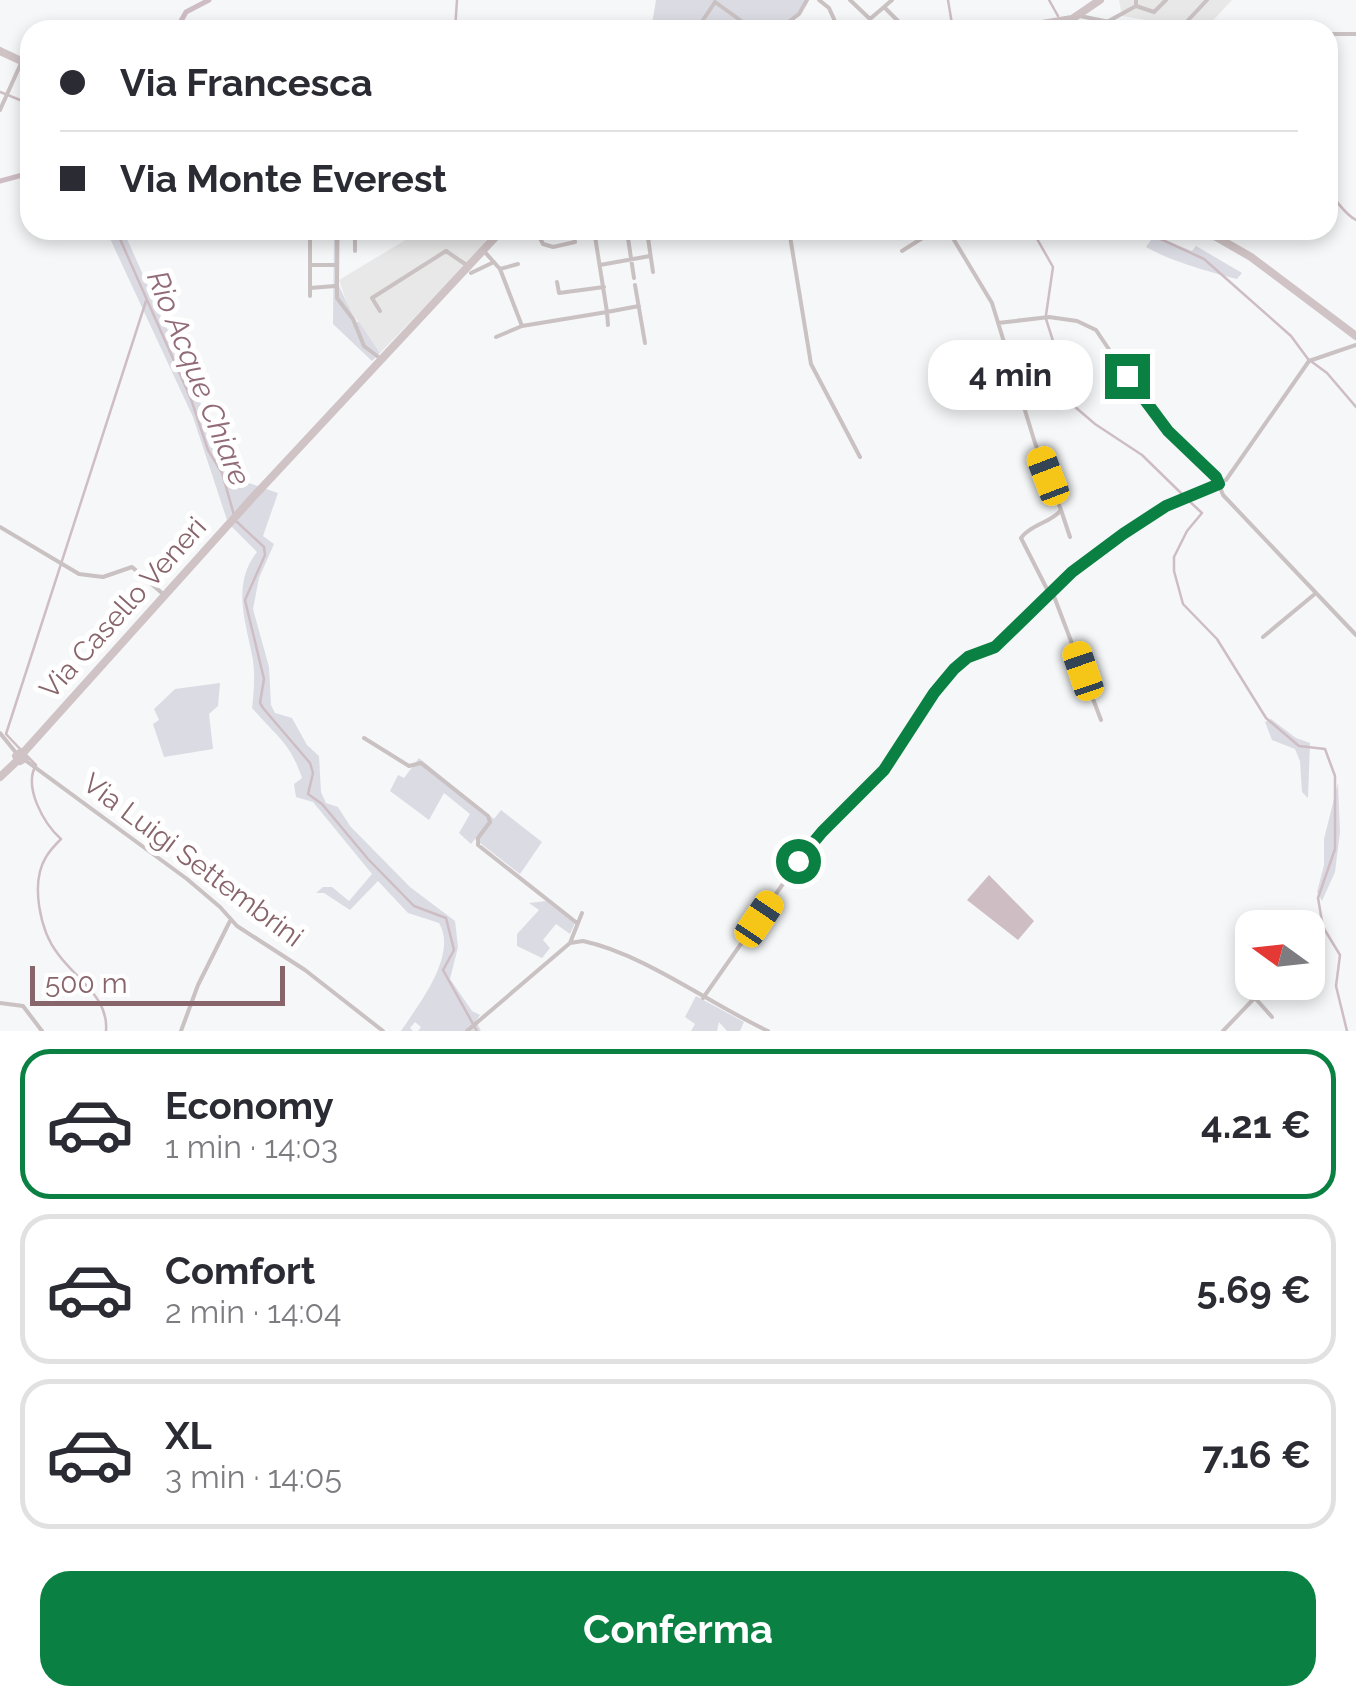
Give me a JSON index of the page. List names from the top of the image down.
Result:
{
  "streets": {
    "street": ["Via Casello Veneri", "Via Luigi Settembrini"]
  },
  "crossings": [
    ["Via Casello Veneri", "Via Luigi Settembrini"]
  ],
  "water": ["Rio Acque Chiare"],
  "scale_bar": "500 m",
  "north": "left",
  "page": {
    "banner": ["Via Francesca", "Via Monte Everest"],
    "bubble": "4 min",
    "scale": "500 m",
    "list": [
      {
        "name": "Economy",
        "note": "1 min · 14:03",
        "value": "4.21 €"
      },
      {
        "name": "Comfort",
        "note": "2 min · 14:04",
        "value": "5.69 €"
      },
      {
        "name": "XL",
        "note": "3 min · 14:05",
        "value": "7.16 €"
      }
    ],
    "buttons": "Conferma"
  }
}
